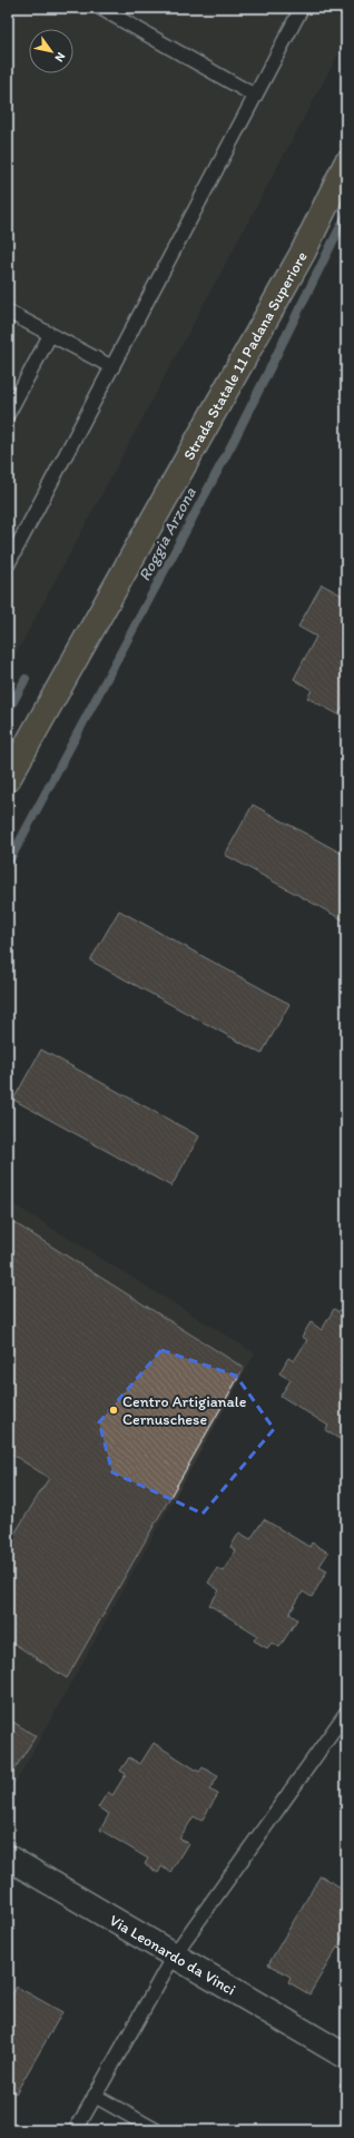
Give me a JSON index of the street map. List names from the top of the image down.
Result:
{
  "streets": {
    "main road": ["Strada Statale 11 Padana Superiore"],
    "street": ["Via Leonardo da Vinci"]
  },
  "water": ["Roggia Arzona"],
  "places": ["Centro Artigianale Cernuschese"],
  "north": "bottom right"
}
